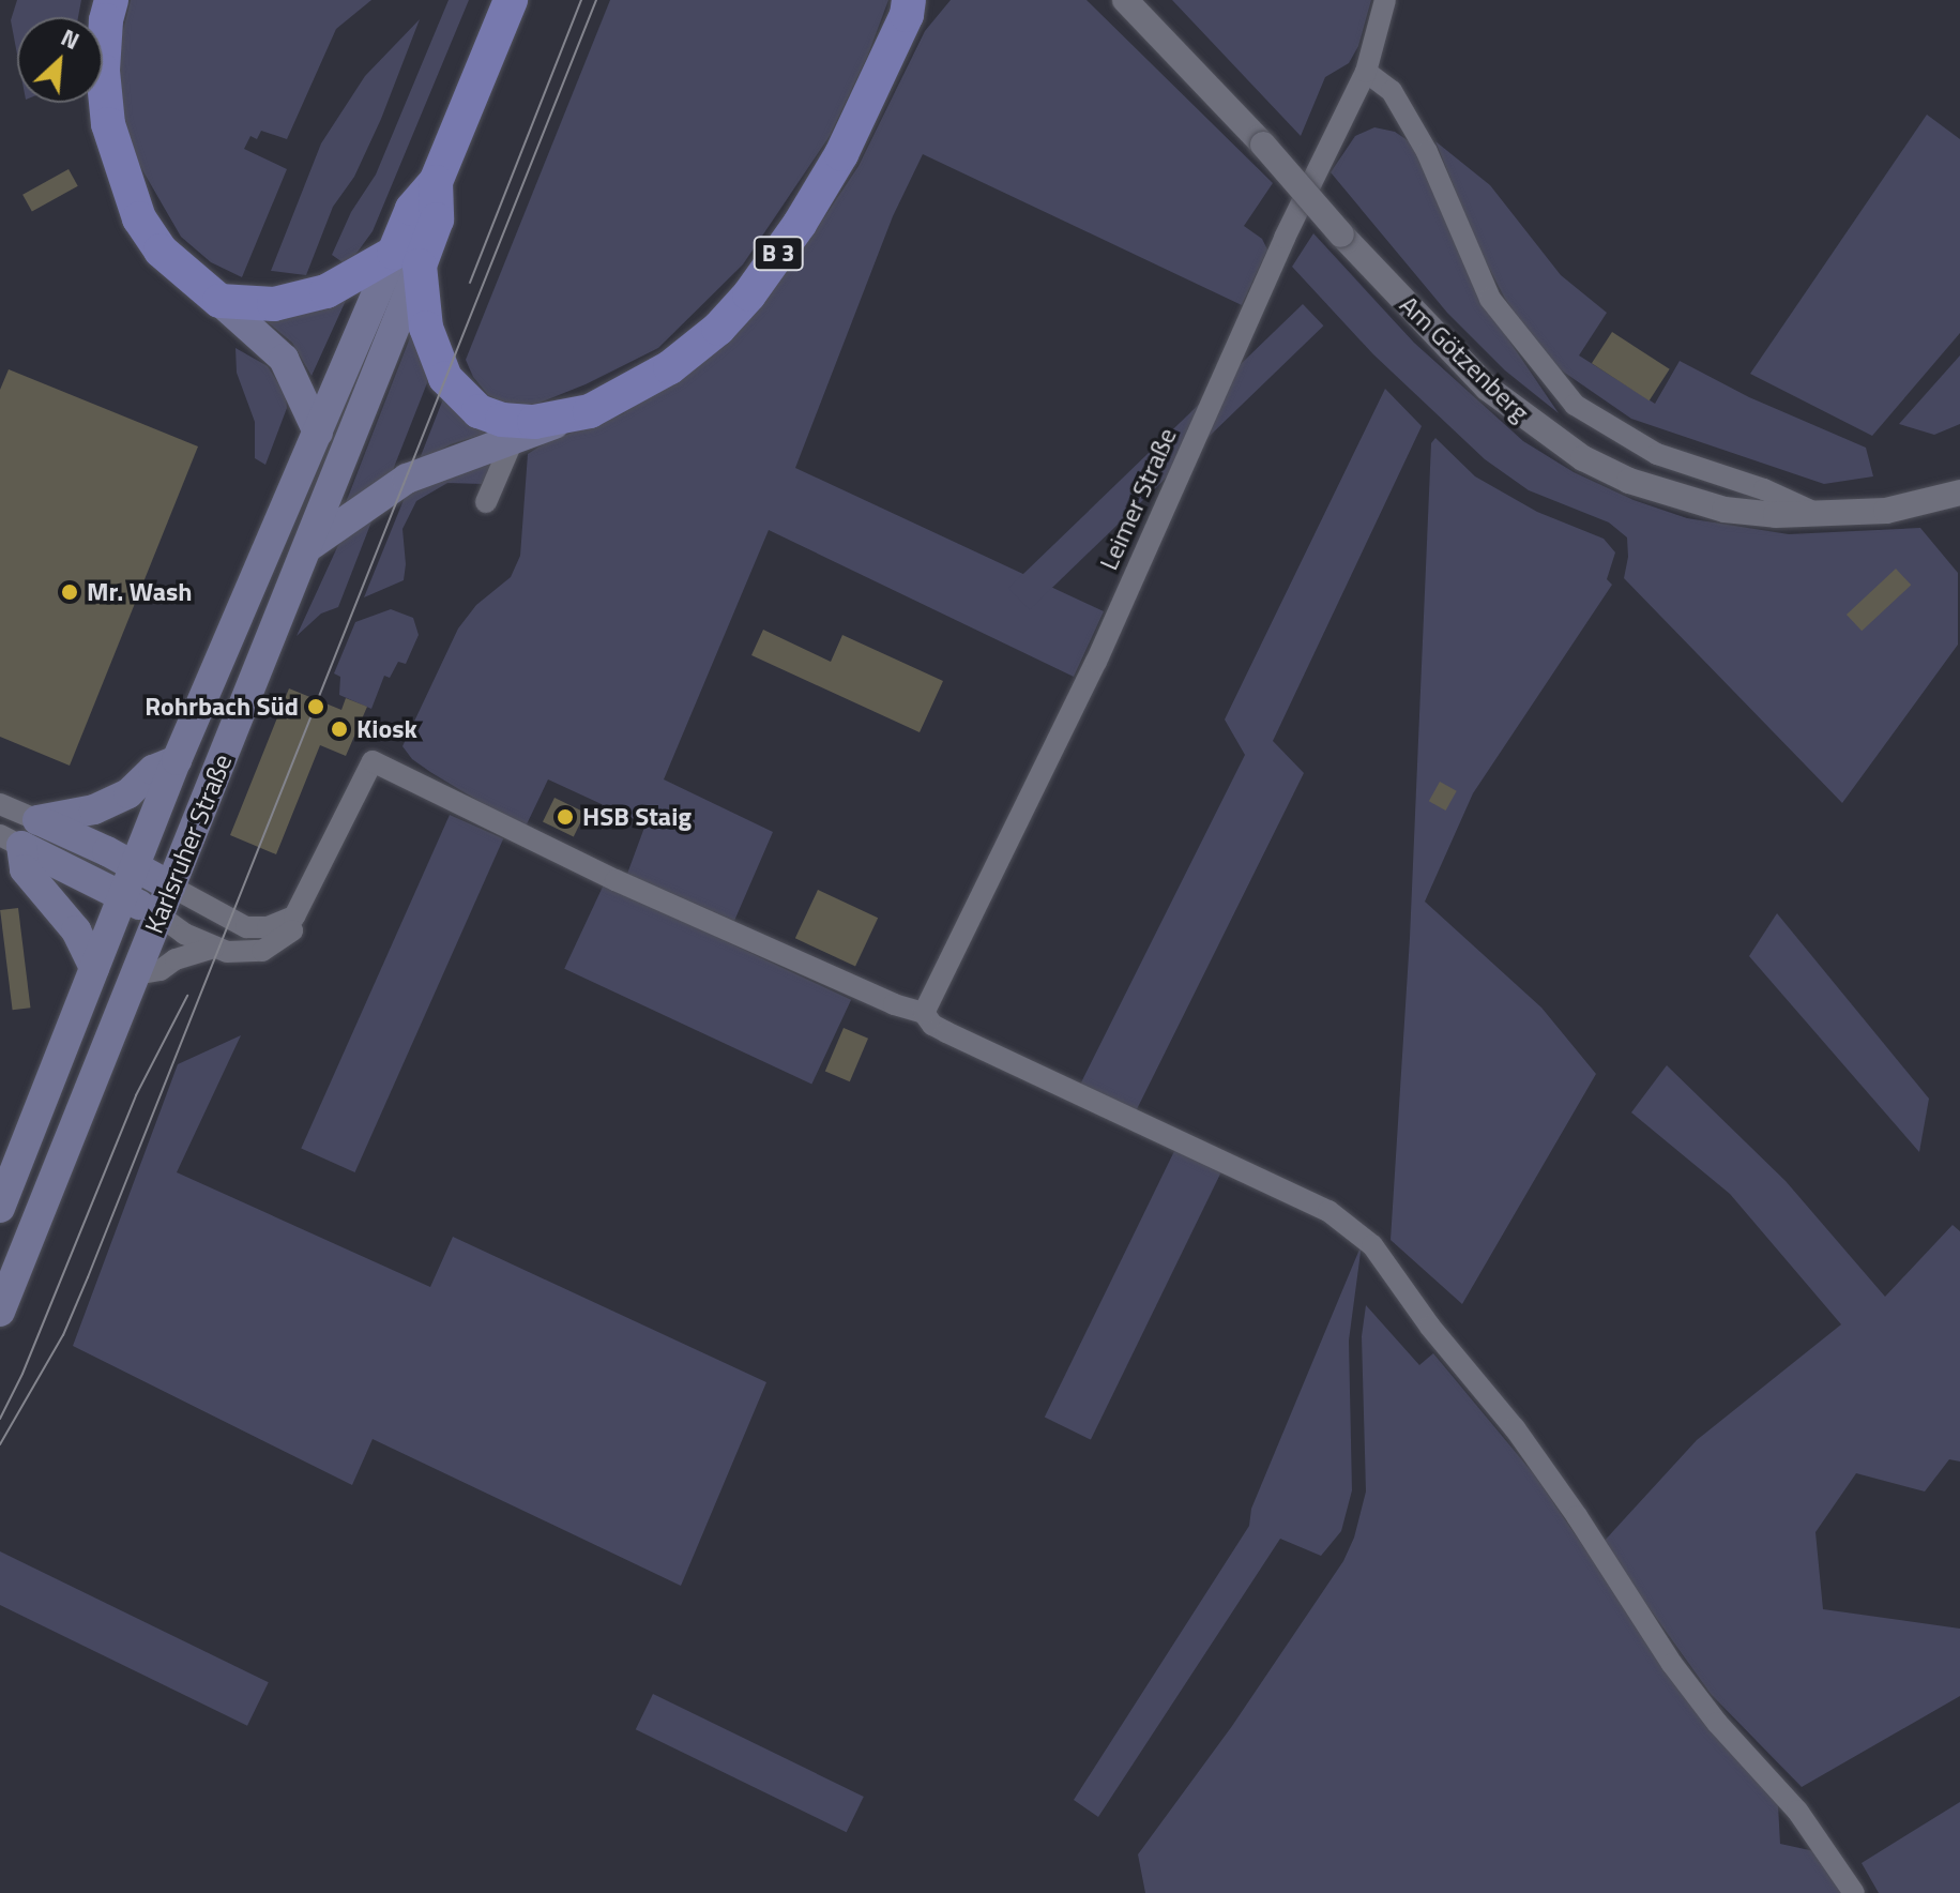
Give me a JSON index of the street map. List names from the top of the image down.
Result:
{
  "streets": {
    "main road": ["B 3", "Karlsruher Straße"],
    "street": ["Am Götzenberg", "Leimer Straße"]
  },
  "places": [
    "Mr. Wash",
    "Rohrbach Süd",
    "Kiosk",
    "HSB Staig"
  ],
  "north": "top right"
}
